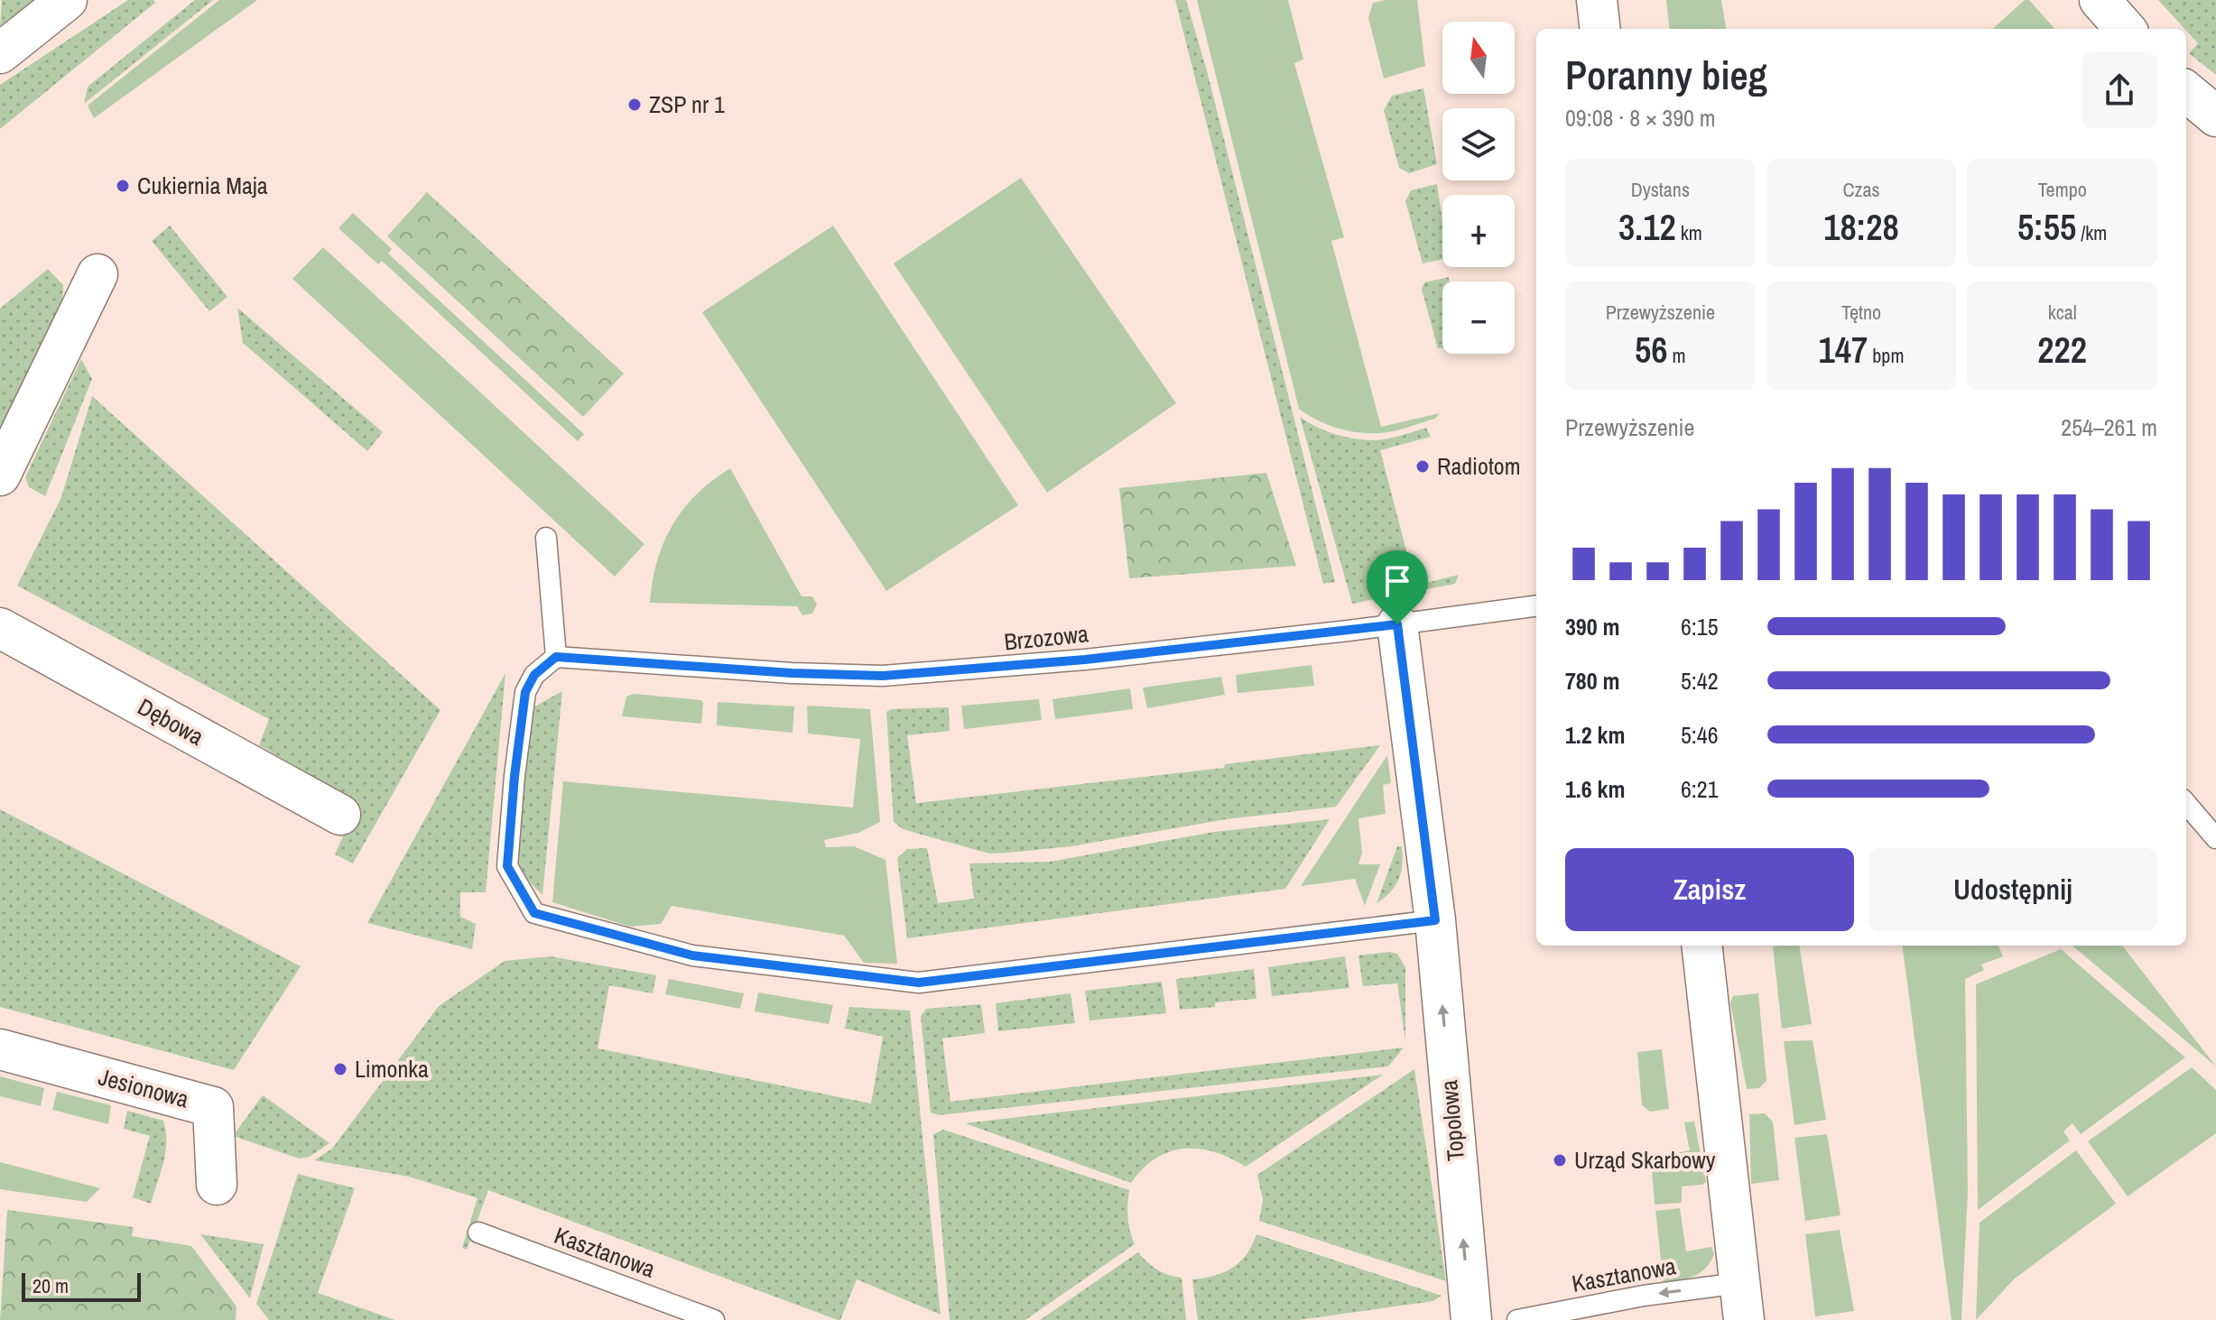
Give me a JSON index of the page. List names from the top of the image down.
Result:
{
  "streets": {
    "street": ["Dębowa", "Jesionowa", "Topolowa"],
    "lane": ["Brzozowa", "Kasztanowa"]
  },
  "crossings": [
    ["Brzozowa", "Topolowa"]
  ],
  "one_way": ["Kasztanowa"],
  "places": [
    "ZSP nr 1",
    "Cukiernia Maja",
    "Radiotom",
    "Limonka",
    "Urząd Skarbowy"
  ],
  "scale_bar": "20 m",
  "north": "top",
  "page": {
    "map_buttons": ["+", "−"],
    "heading": ["Poranny bieg", "09:08 · 8 × 390 m"],
    "stats": [
      ["Dystans", "3.12 km"],
      ["Czas", "18:28"],
      ["Tempo", "5:55 /km"],
      ["Przewyższenie", "56 m"],
      ["Tętno", "147 bpm"],
      ["kcal", "222"]
    ],
    "chart": ["Przewyższenie", "254–261 m"],
    "list": [
      {
        "name": "390 m",
        "note": "6:15"
      },
      {
        "name": "780 m",
        "note": "5:42"
      },
      {
        "name": "1.2 km",
        "note": "5:46"
      },
      {
        "name": "1.6 km",
        "note": "6:21"
      }
    ],
    "buttons": ["Zapisz", "Udostępnij"],
    "scale": "20 m"
  }
}
